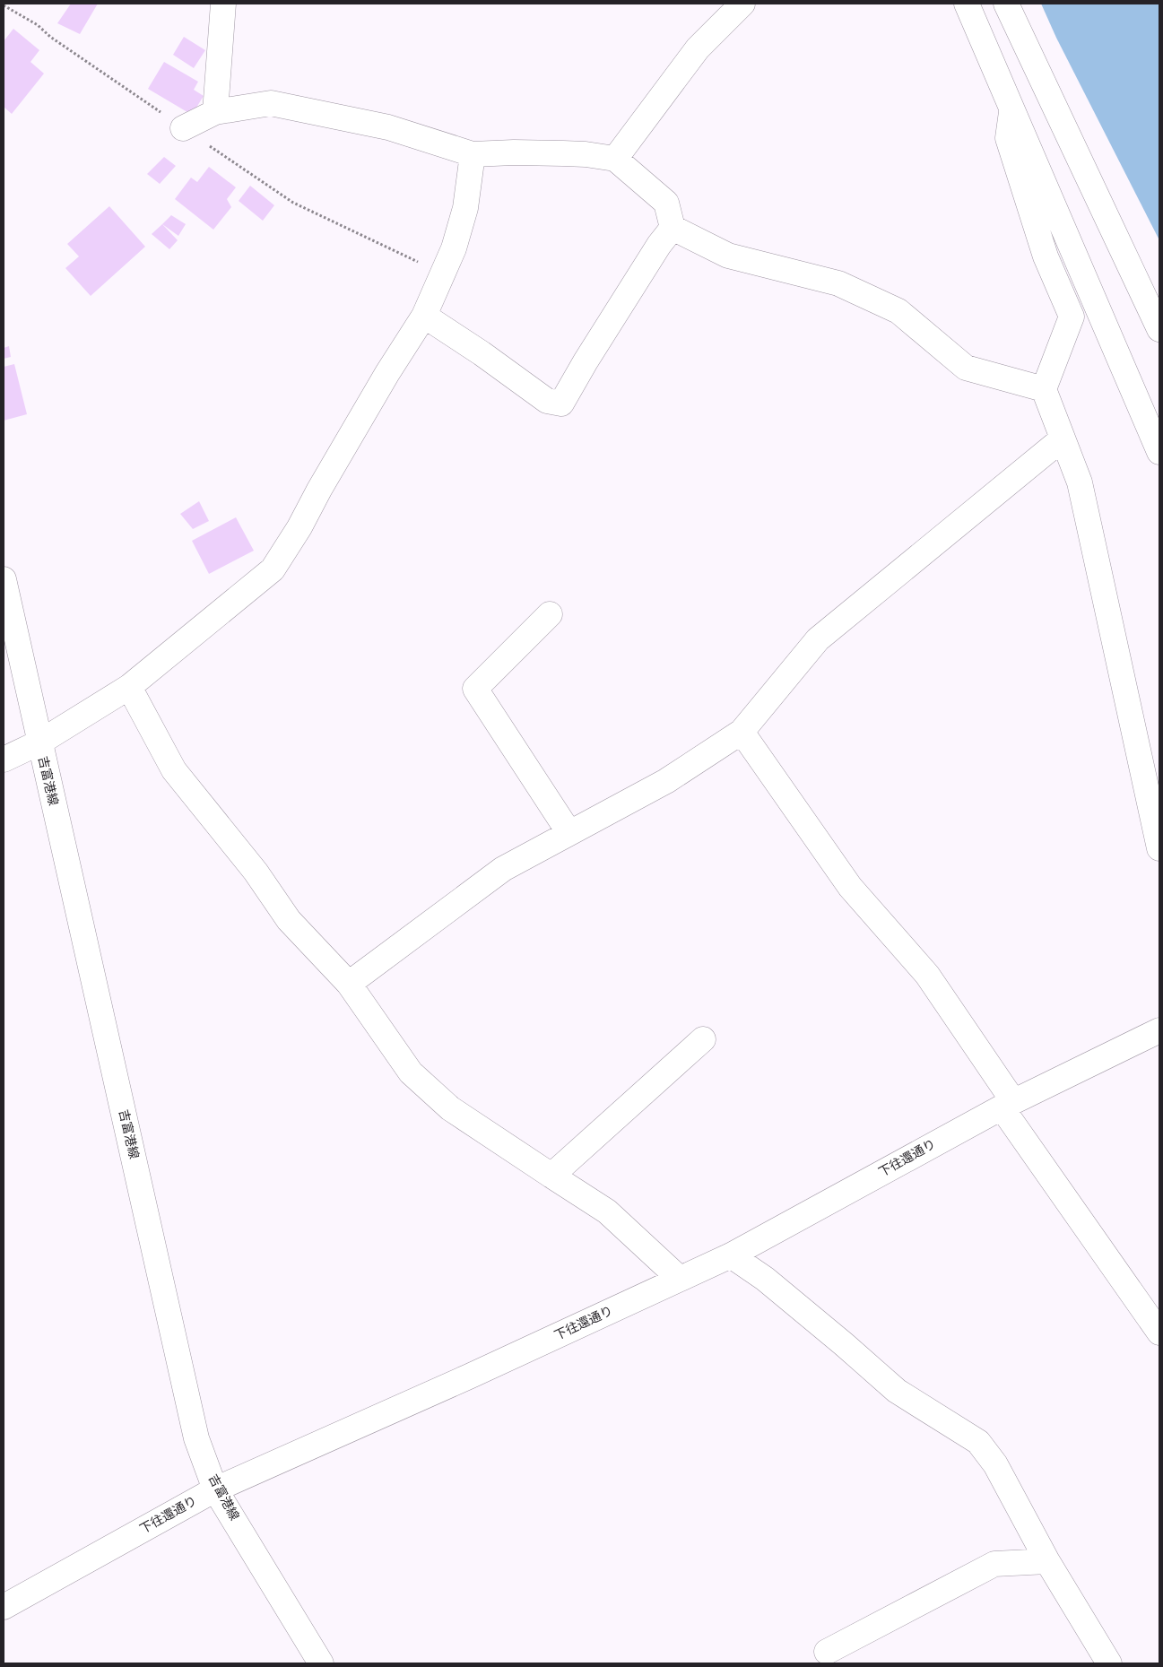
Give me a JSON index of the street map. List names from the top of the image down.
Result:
{
  "streets": {
    "street": ["吉富港線", "下往還通り"]
  },
  "crossings": [
    ["吉富港線", "下往還通り"]
  ]
}
